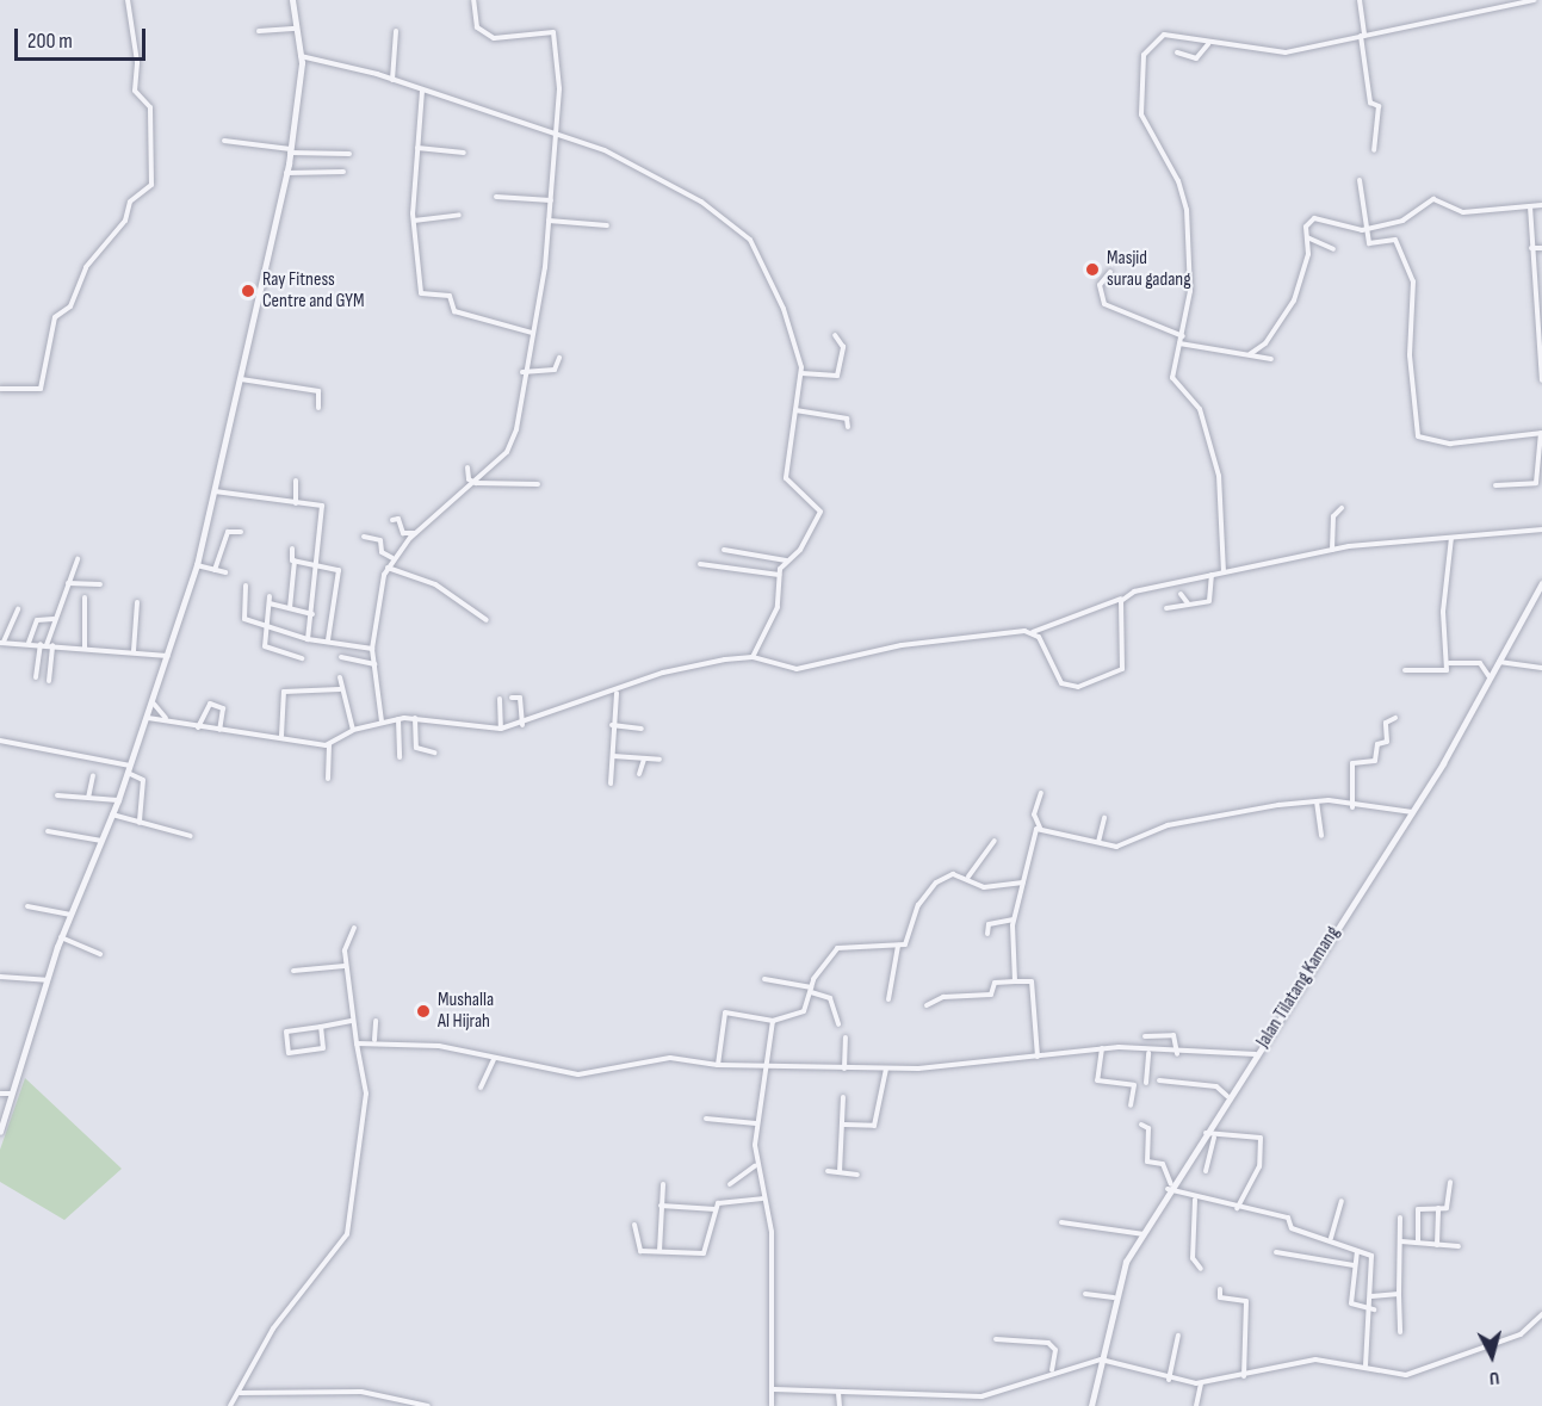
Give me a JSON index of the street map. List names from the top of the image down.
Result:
{
  "streets": {
    "street": ["Jalan Tilatang Kamang"]
  },
  "places": ["Masjid surau gadang", "Ray Fitness Centre and GYM", "Mushalla Al Hijrah"],
  "scale_bar": "200 m",
  "north": "bottom"
}
